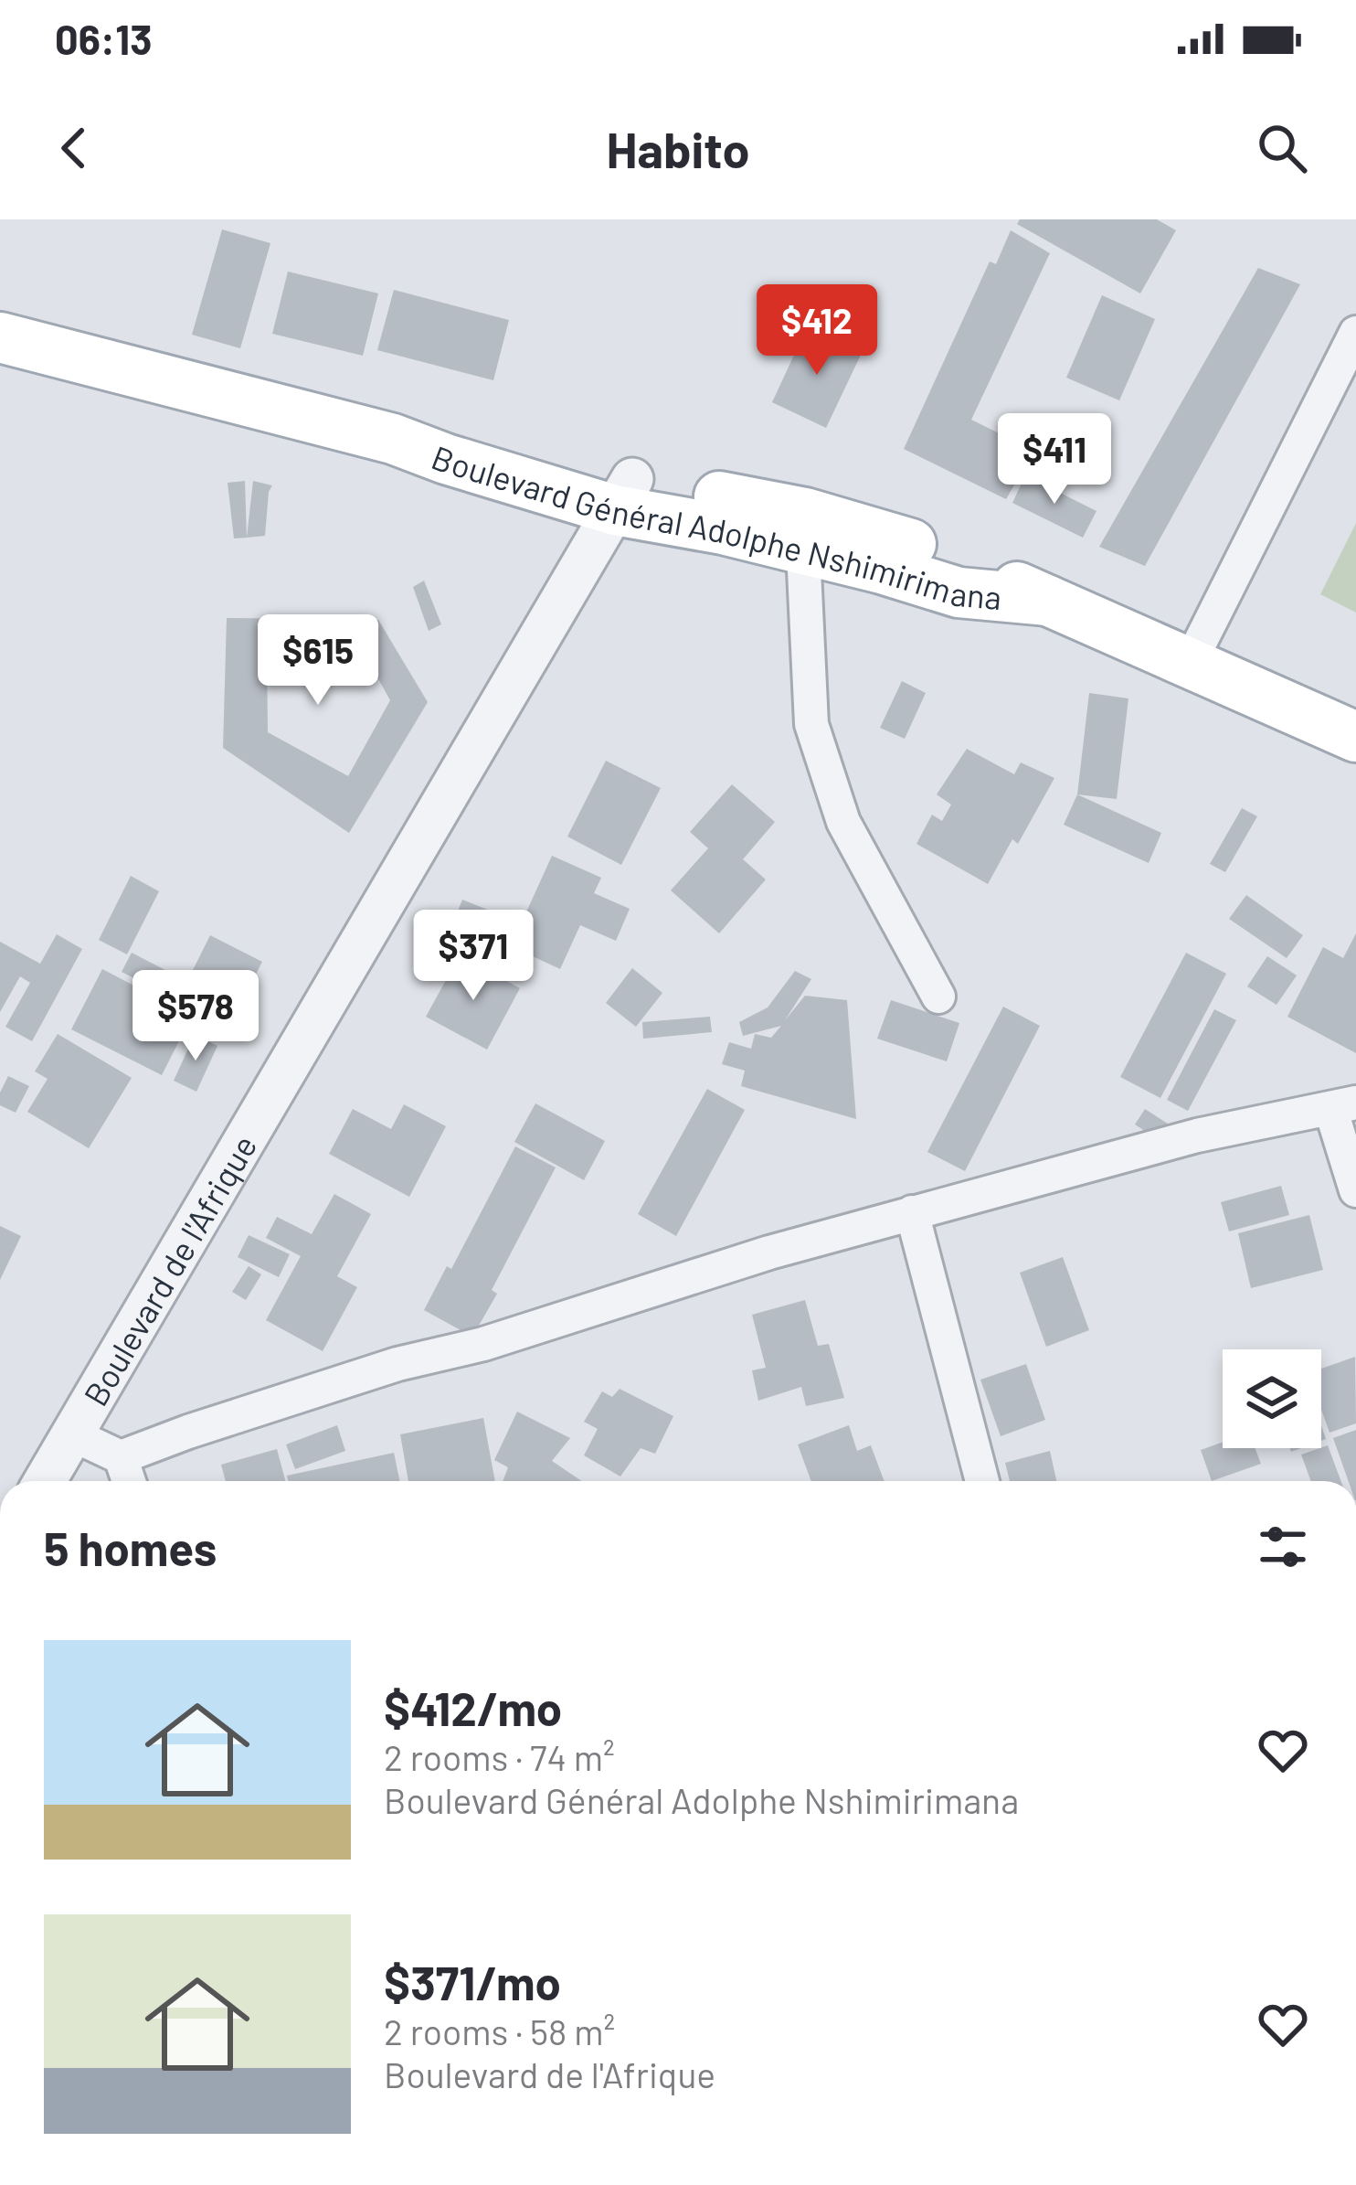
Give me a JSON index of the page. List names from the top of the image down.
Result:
{
  "streets": {
    "main road": ["Boulevard Général Adolphe Nshimirimana"],
    "street": ["Boulevard de l'Afrique"]
  },
  "crossings": [
    ["Boulevard Général Adolphe Nshimirimana", "Boulevard de l'Afrique"]
  ],
  "page": {
    "status": "06:13",
    "header": "Habito",
    "price": [
      "$412",
      "$411",
      "$615",
      "$371",
      "$578"
    ],
    "heading": "5 homes",
    "list": [
      {
        "name": "$412/mo",
        "note": "2 rooms · 74 m² · Boulevard Général Adolphe Nshimirimana"
      },
      {
        "name": "$371/mo",
        "note": "2 rooms · 58 m² · Boulevard de l'Afrique"
      }
    ]
  }
}
